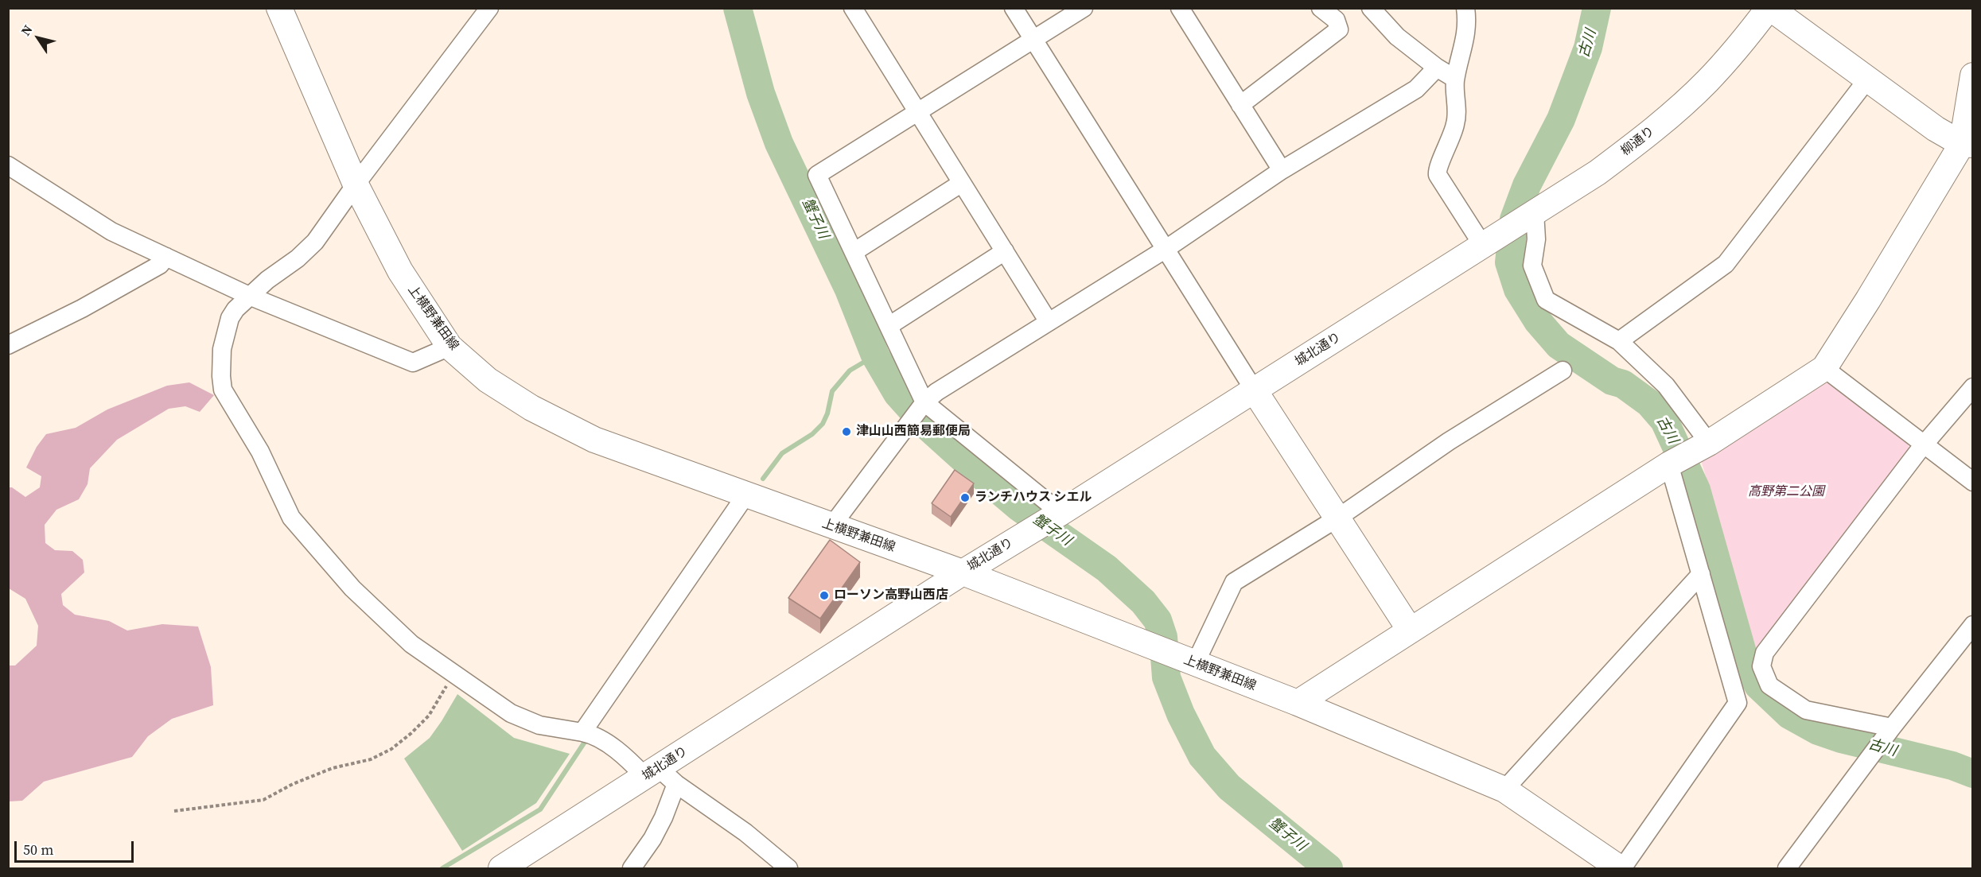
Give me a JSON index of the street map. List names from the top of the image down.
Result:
{
  "streets": {
    "street": ["柳通り", "上横野兼田線", "城北通り"]
  },
  "crossings": [
    ["柳通り", "城北通り"],
    ["上横野兼田線", "城北通り"]
  ],
  "water": ["古川", "蟹子川"],
  "parks": ["高野第二公園"],
  "places": ["津山山西簡易郵便局", "ランチハウス シエル", "ローソン高野山西店"],
  "scale_bar": "50 m",
  "north": "top left"
}
